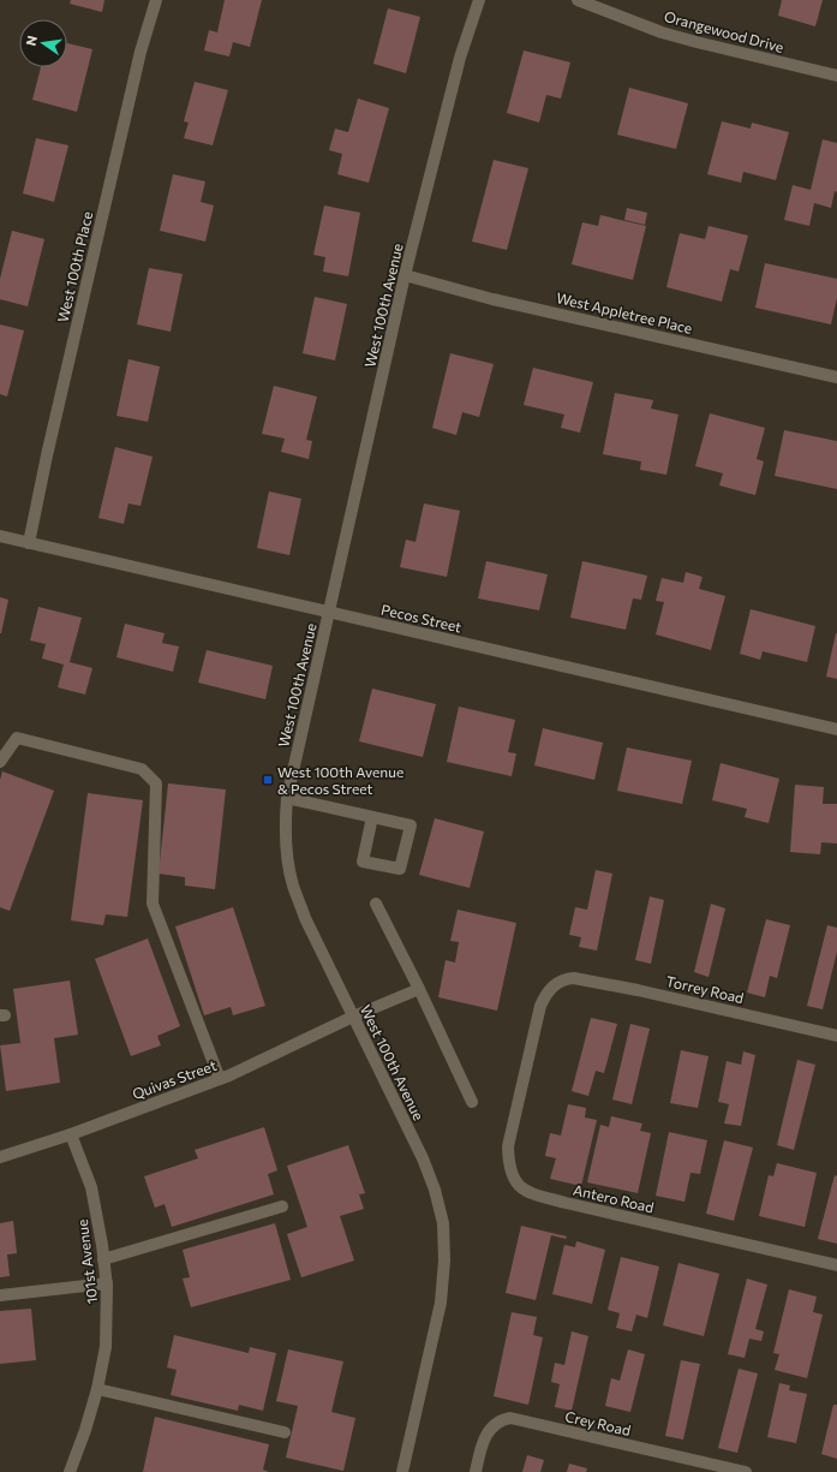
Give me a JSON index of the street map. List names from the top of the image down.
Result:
{
  "streets": {
    "street": [
      "Orangewood Drive",
      "West 100th Place",
      "West 100th Avenue",
      "West Appletree Place",
      "Pecos Street",
      "Torrey Road",
      "Quivas Street",
      "Antero Road",
      "101st Avenue",
      "Crey Road"
    ]
  },
  "crossings": [
    ["West 100th Place", "Pecos Street"],
    ["West 100th Avenue", "West Appletree Place"],
    ["West 100th Avenue", "Pecos Street"],
    ["West 100th Avenue", "Quivas Street"],
    ["Torrey Road", "Antero Road"],
    ["Quivas Street", "101st Avenue"]
  ],
  "places": {
    "transit": ["West 100th Avenue & Pecos Street"]
  },
  "north": "left"
}
